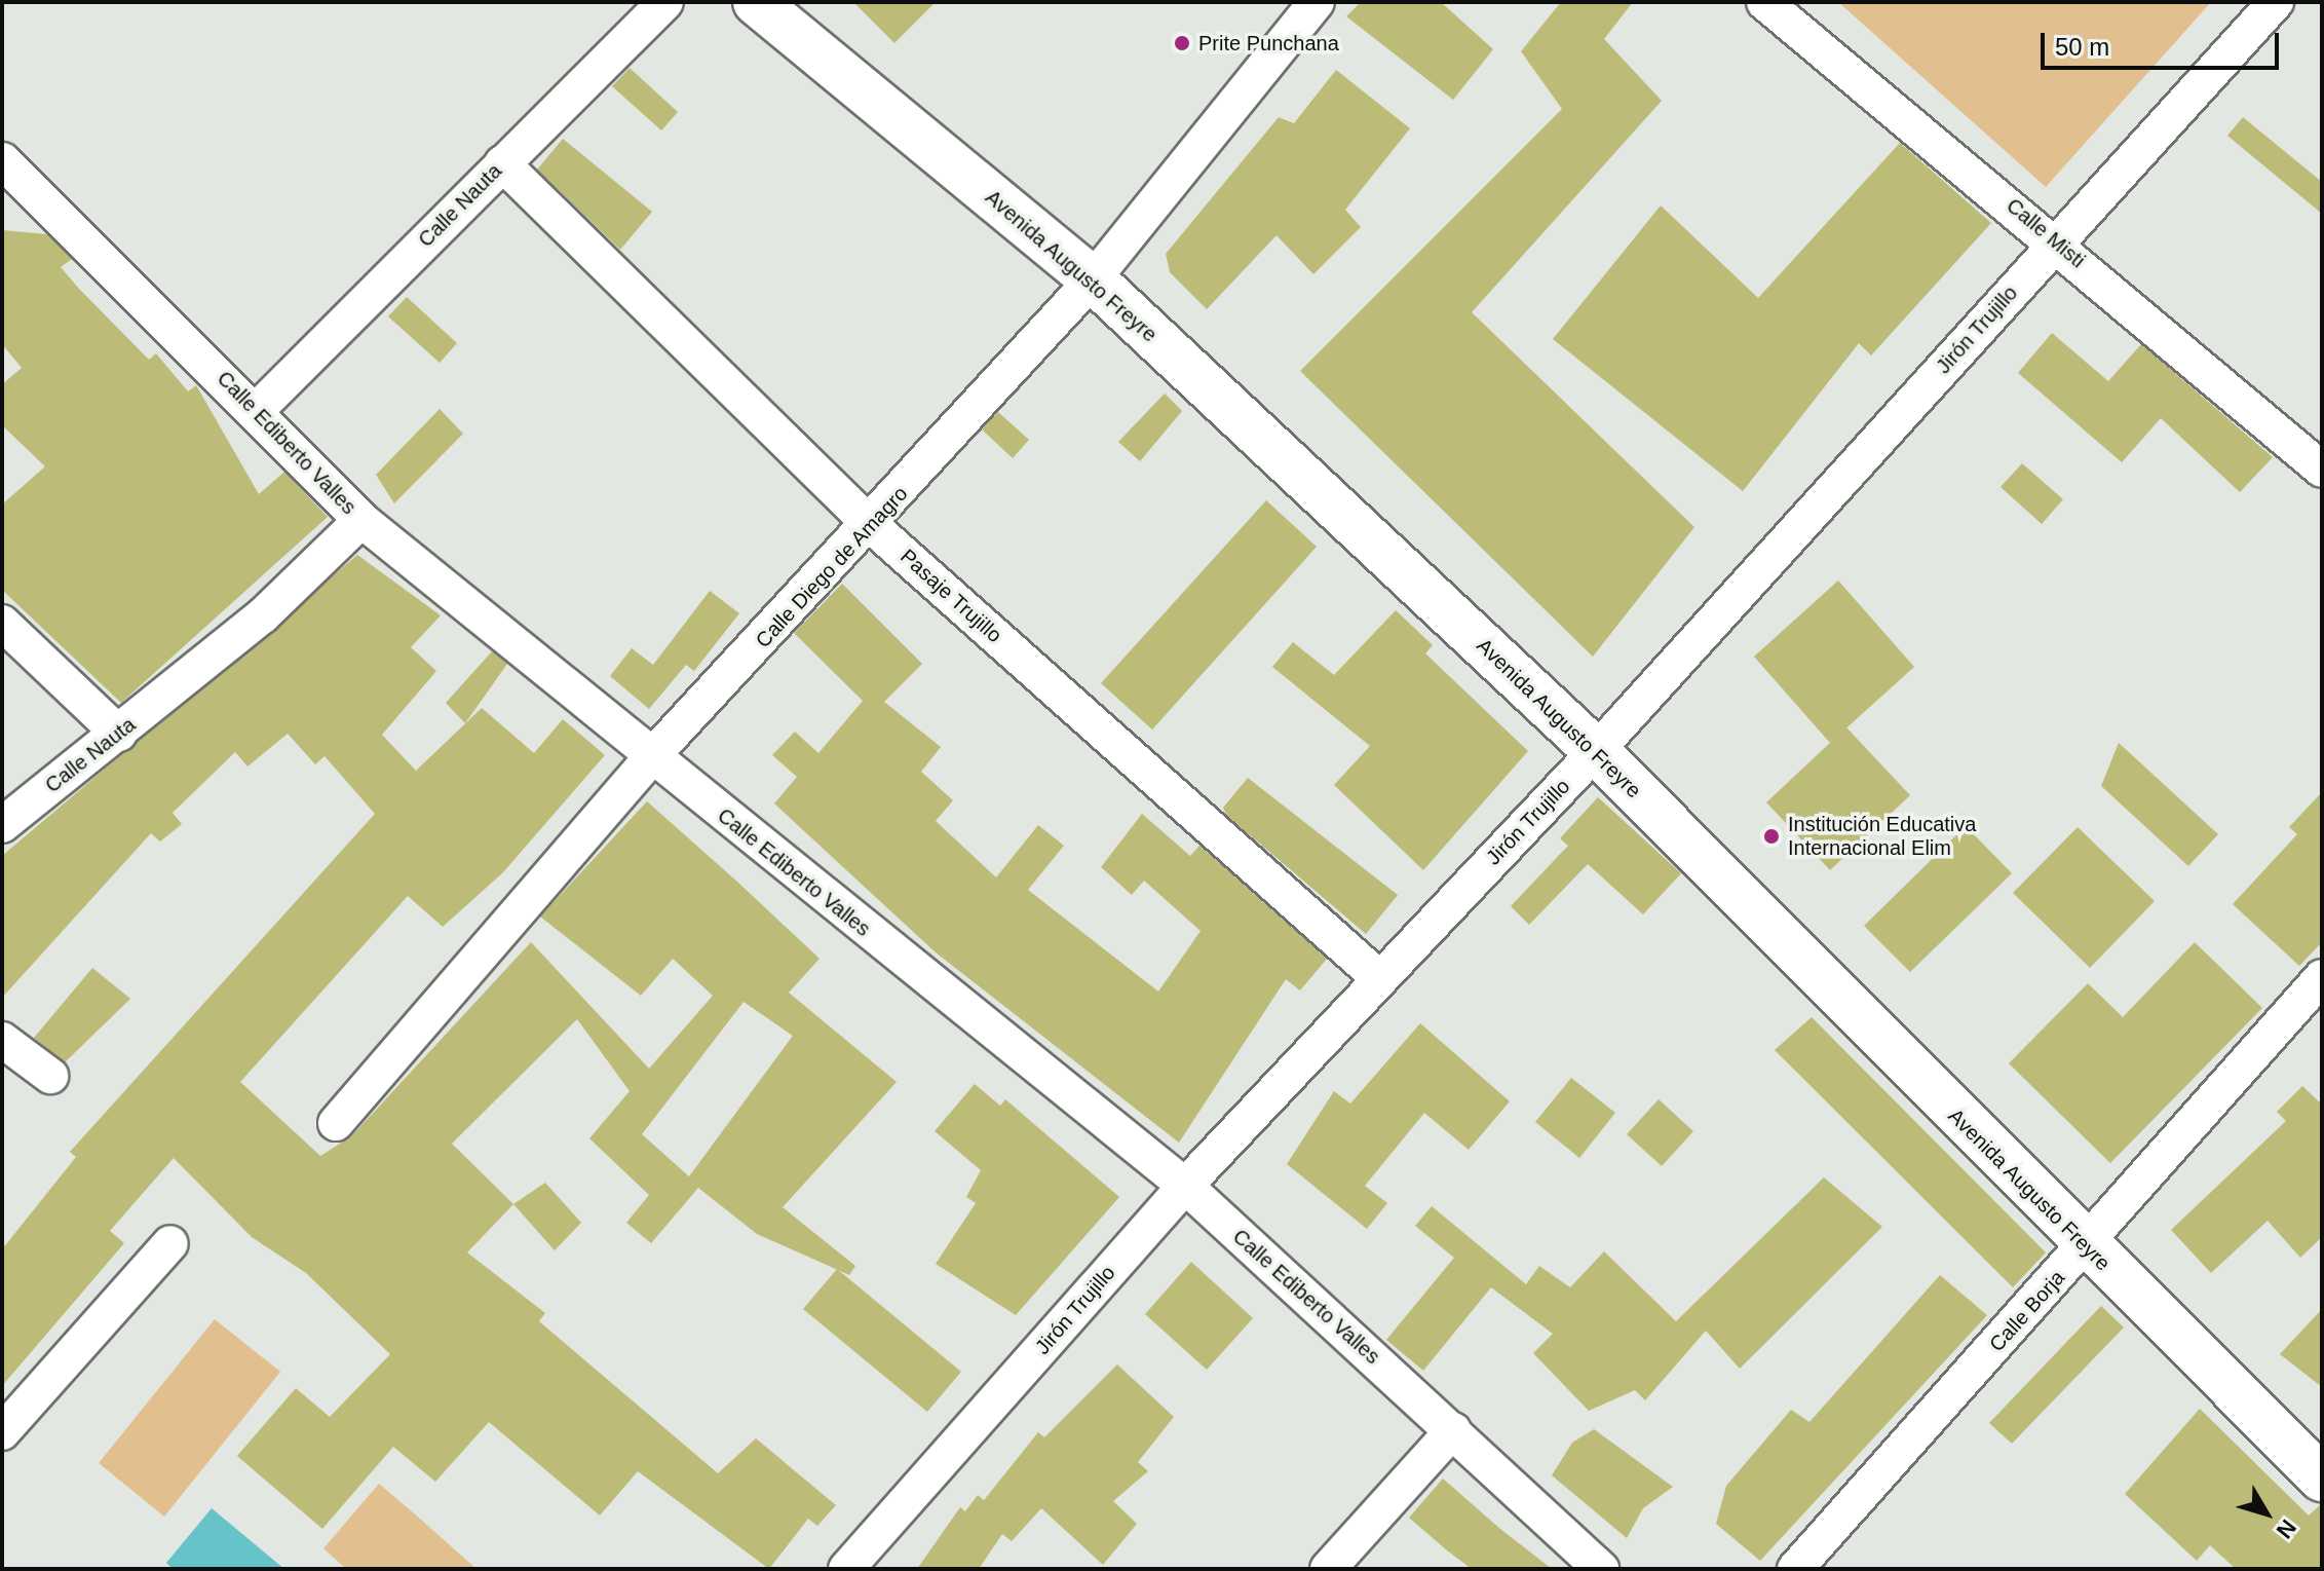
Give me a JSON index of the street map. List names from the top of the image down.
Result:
{
  "streets": {
    "main road": ["Avenida Augusto Freyre"],
    "street": [
      "Calle Nauta",
      "Calle Misti",
      "Jirón Trujillo",
      "Calle Ediberto Valles",
      "Calle Diego de Amagro",
      "Pasaje Trujillo",
      "Calle Borja"
    ]
  },
  "crossings": [
    ["Calle Nauta", "Calle Ediberto Valles"],
    ["Calle Nauta", "Pasaje Trujillo"],
    ["Calle Misti", "Jirón Trujillo"],
    ["Avenida Augusto Freyre", "Jirón Trujillo"],
    ["Avenida Augusto Freyre", "Calle Diego de Amagro"],
    ["Avenida Augusto Freyre", "Calle Borja"],
    ["Jirón Trujillo", "Calle Ediberto Valles"],
    ["Jirón Trujillo", "Pasaje Trujillo"],
    ["Calle Ediberto Valles", "Calle Diego de Amagro"],
    ["Calle Diego de Amagro", "Pasaje Trujillo"]
  ],
  "places": ["Prite Punchana", "Institución Educativa Internacional Elim"],
  "scale_bar": "50 m",
  "north": "bottom right"
}
